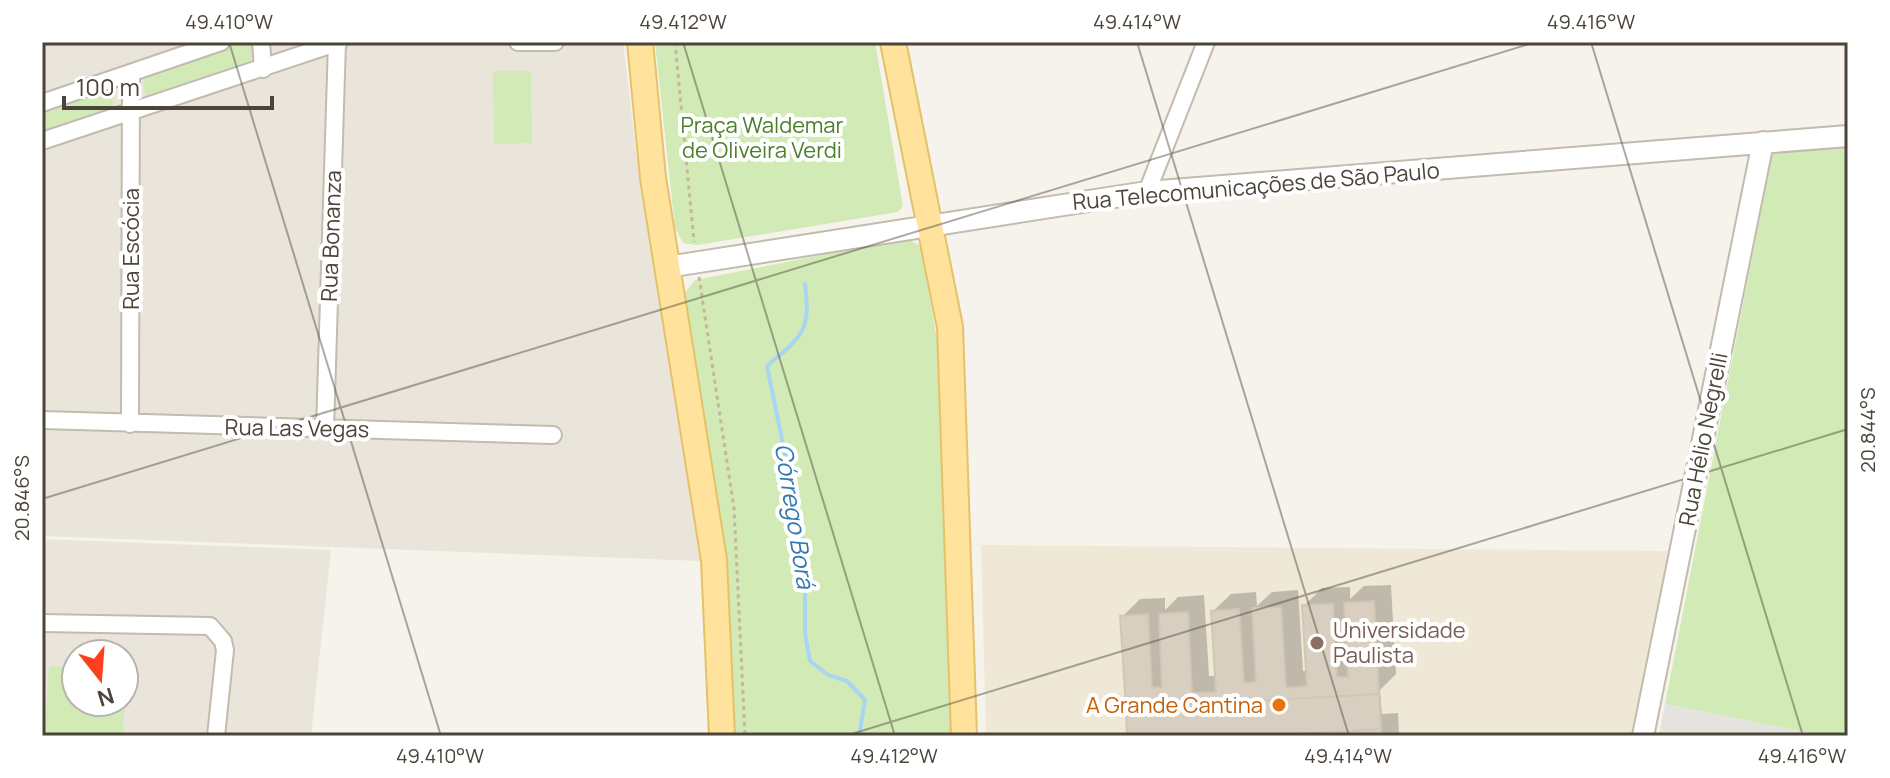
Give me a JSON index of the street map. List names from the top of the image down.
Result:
{
  "streets": {
    "street": [
      "Rua Telecomunicações de São Paulo",
      "Rua Bonanza",
      "Rua Escócia",
      "Rua Las Vegas",
      "Rua Hélio Negrelli"
    ]
  },
  "crossings": [
    ["Rua Telecomunicações de São Paulo", "Rua Hélio Negrelli"],
    ["Rua Bonanza", "Rua Las Vegas"],
    ["Rua Escócia", "Rua Las Vegas"]
  ],
  "water": ["Córrego Borá"],
  "parks": ["Praça Waldemar de Oliveira Verdi"],
  "places": ["Universidade Paulista", "A Grande Cantina"],
  "scale_bar": "100 m",
  "north": "bottom",
  "coordinates": [
    "49.410°W",
    "49.412°W",
    "49.414°W",
    "49.416°W",
    "20.844°S",
    "20.846°S"
  ]
}
